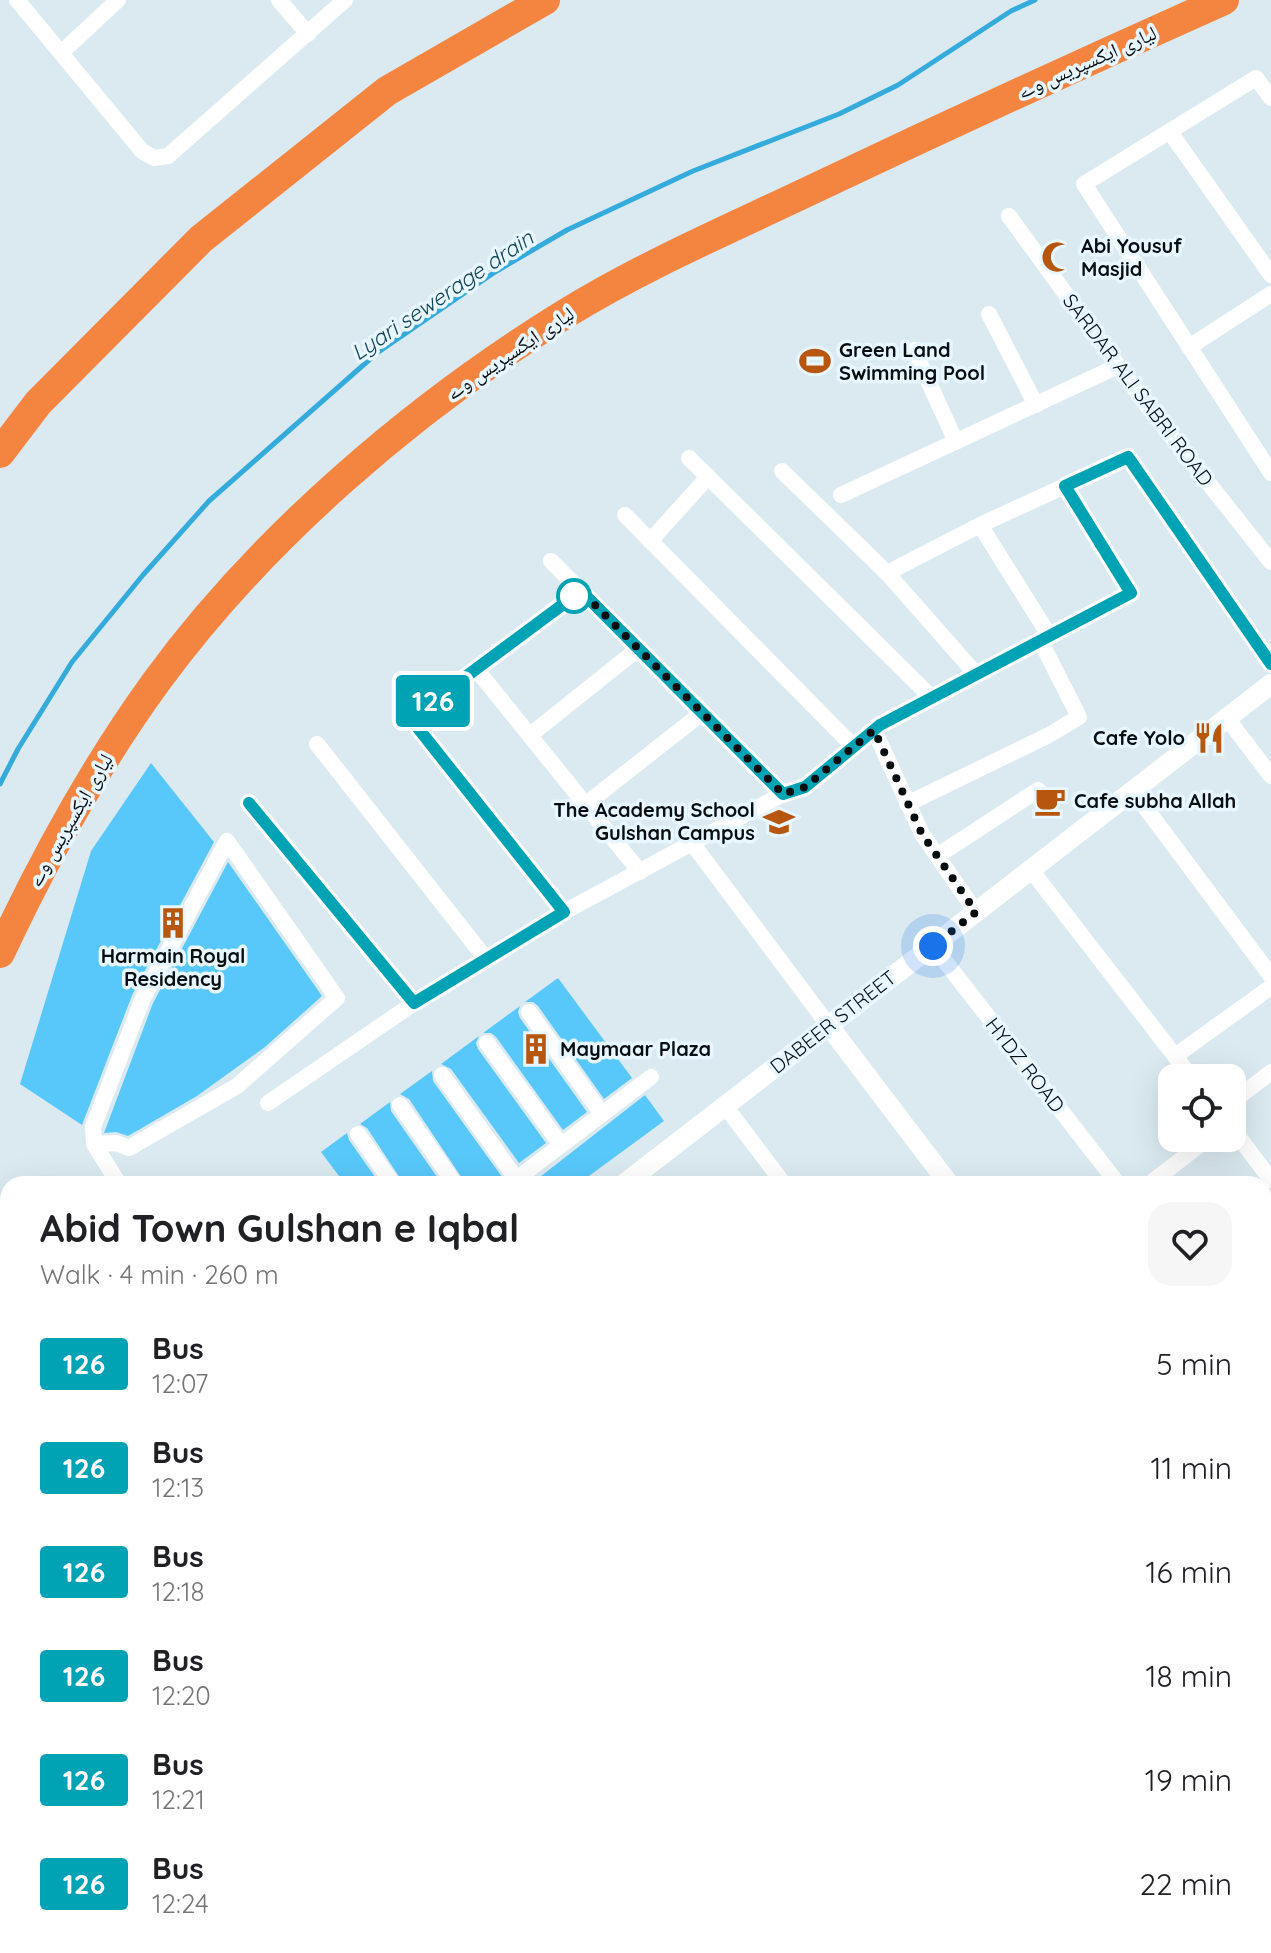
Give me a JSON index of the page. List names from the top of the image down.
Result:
{
  "streets": {
    "highway": ["لیاری ایکسپریس وے"],
    "street": ["SARDAR ALI SABRI ROAD", "DABEER STREET", "HYDZ ROAD"]
  },
  "crossings": [
    ["DABEER STREET", "HYDZ ROAD"]
  ],
  "water": ["Lyari sewerage drain"],
  "places": {
    "mosque": ["Abi Yousuf Masjid"],
    "sports": ["Green Land Swimming Pool"],
    "restaurant": ["Cafe Yolo"],
    "cafe": ["Cafe subha Allah"],
    "school or university": ["The Academy School Gulshan Campus"],
    "building": ["Harmain Royal Residency", "Maymaar Plaza"]
  },
  "lines": ["bus line 126"],
  "page": {
    "on_map": "126",
    "heading": ["Abid Town Gulshan e Iqbal", "Walk · 4 min · 260 m"],
    "list": [
      {
        "mark": "126",
        "name": "Bus",
        "note": "12:07",
        "value": "5 min"
      },
      {
        "mark": "126",
        "name": "Bus",
        "note": "12:13",
        "value": "11 min"
      },
      {
        "mark": "126",
        "name": "Bus",
        "note": "12:18",
        "value": "16 min"
      },
      {
        "mark": "126",
        "name": "Bus",
        "note": "12:20",
        "value": "18 min"
      },
      {
        "mark": "126",
        "name": "Bus",
        "note": "12:21",
        "value": "19 min"
      },
      {
        "mark": "126",
        "name": "Bus",
        "note": "12:24",
        "value": "22 min"
      }
    ]
  }
}
